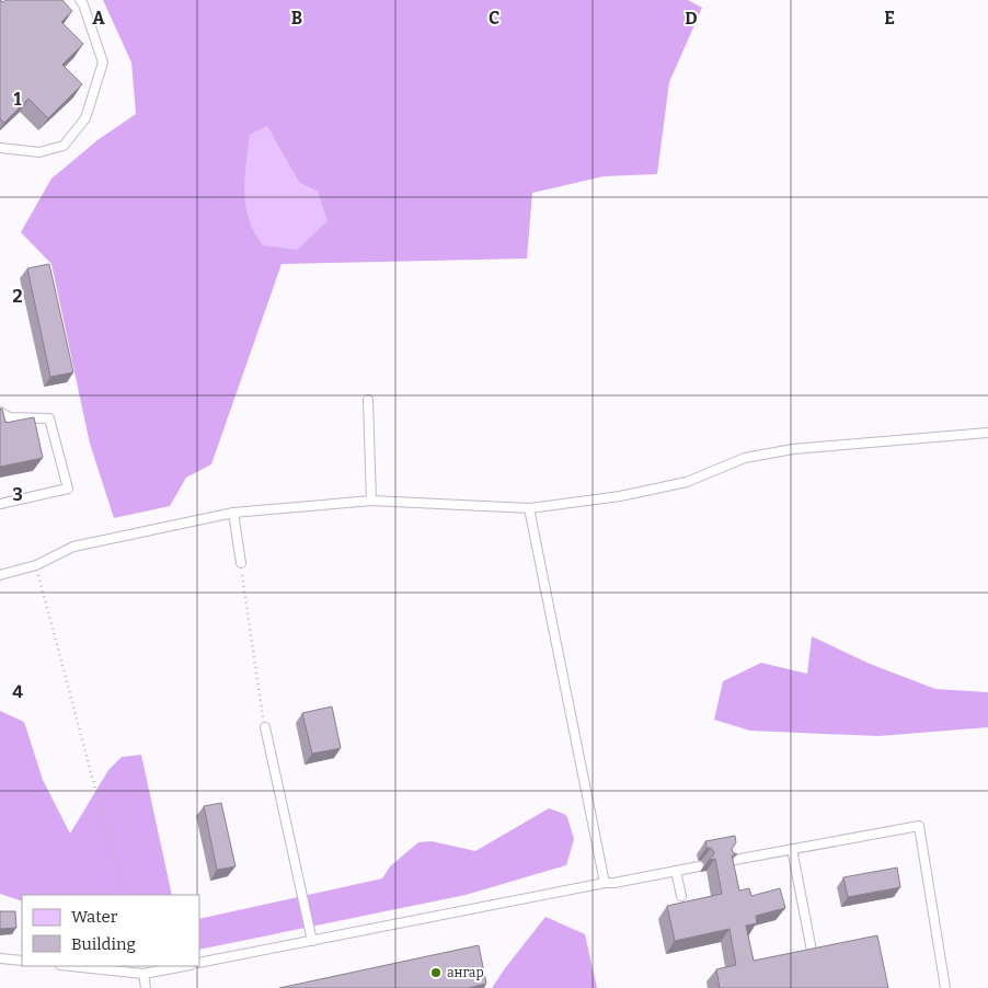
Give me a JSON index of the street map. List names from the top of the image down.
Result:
{
  "places": ["ангар"],
  "legend": ["Water", "Building"],
  "grid": {
    "columns": [
      "A",
      "B",
      "C",
      "D",
      "E"
    ],
    "rows": [
      "1",
      "2",
      "3",
      "4"
    ]
  }
}
